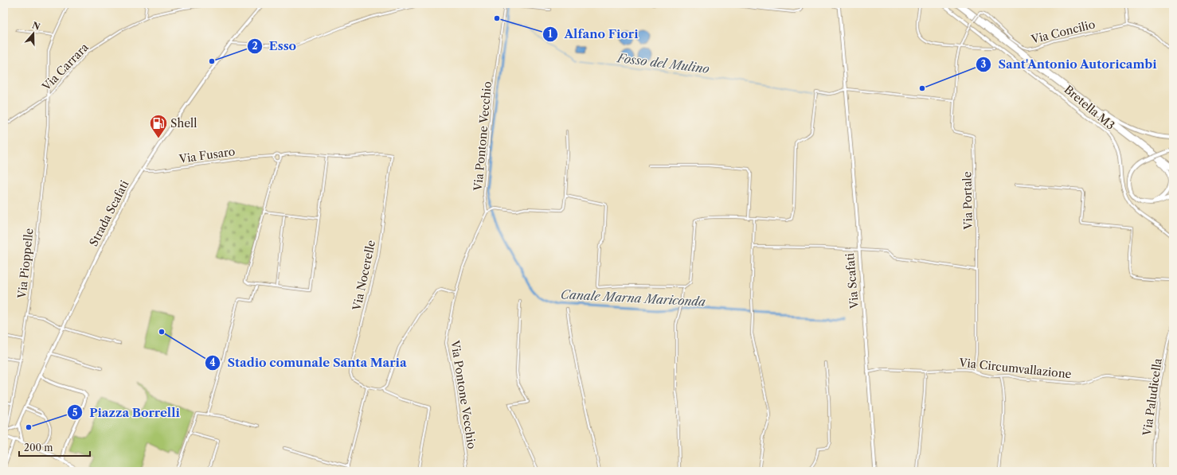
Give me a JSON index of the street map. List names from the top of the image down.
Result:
{
  "streets": {
    "street": [
      "Via Concilio",
      "Via Carrara",
      "Bretella M3",
      "Via Pontone Vecchio",
      "Via Fusaro",
      "Via Portale",
      "Strada Scafati",
      "Via Pioppelle",
      "Via Nocerelle",
      "Via Scafati",
      "Via Circumvallazione",
      "Via Paludicella"
    ]
  },
  "crossings": [
    ["Via Concilio", "Via Portale"],
    ["Via Carrara", "Via Pioppelle"],
    ["Via Fusaro", "Strada Scafati"],
    ["Via Fusaro", "Via Nocerelle"],
    ["Via Portale", "Via Circumvallazione"],
    ["Via Scafati", "Via Circumvallazione"],
    ["Via Circumvallazione", "Via Paludicella"]
  ],
  "water": ["Fosso del Mulino", "Canale Marna Mariconda"],
  "places": {
    "other": [
      "Alfano Fiori",
      "Esso",
      "Sant'Antonio Autoricambi",
      "Stadio comunale Santa Maria",
      "Piazza Borrelli"
    ],
    "fuel station": ["Shell"]
  },
  "scale_bar": "200 m",
  "north": "top"
}
